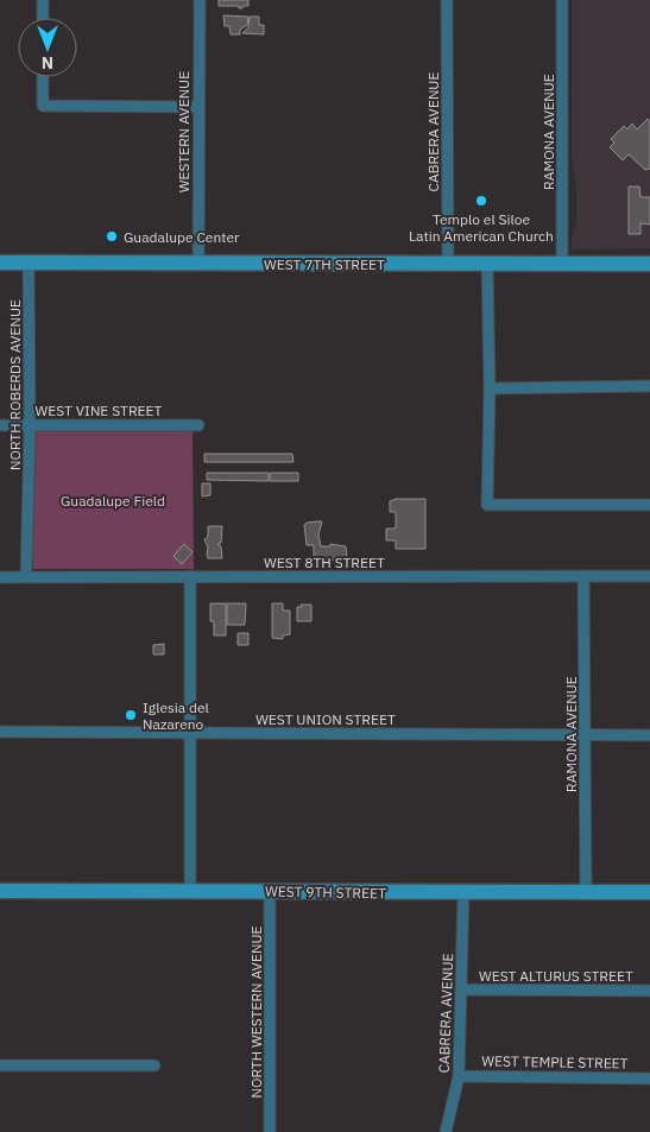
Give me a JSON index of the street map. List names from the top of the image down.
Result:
{
  "streets": {
    "street": [
      "WESTERN AVENUE",
      "CABRERA AVENUE",
      "RAMONA AVENUE",
      "WEST 7TH STREET",
      "NORTH ROBERDS AVENUE",
      "WEST VINE STREET",
      "WEST 8TH STREET",
      "WEST UNION STREET",
      "WEST 9TH STREET",
      "WEST ALTURUS STREET",
      "NORTH WESTERN AVENUE",
      "WEST TEMPLE STREET"
    ]
  },
  "crossings": [
    ["WESTERN AVENUE", "WEST 7TH STREET"],
    ["CABRERA AVENUE", "WEST 7TH STREET"],
    ["CABRERA AVENUE", "WEST 9TH STREET"],
    ["CABRERA AVENUE", "WEST ALTURUS STREET"],
    ["CABRERA AVENUE", "WEST TEMPLE STREET"],
    ["RAMONA AVENUE", "WEST 7TH STREET"],
    ["RAMONA AVENUE", "WEST 8TH STREET"],
    ["RAMONA AVENUE", "WEST UNION STREET"],
    ["RAMONA AVENUE", "WEST 9TH STREET"],
    ["WEST 7TH STREET", "NORTH ROBERDS AVENUE"],
    ["NORTH ROBERDS AVENUE", "WEST VINE STREET"],
    ["NORTH ROBERDS AVENUE", "WEST 8TH STREET"],
    ["WEST 9TH STREET", "NORTH WESTERN AVENUE"]
  ],
  "parks": ["Guadalupe Field"],
  "places": ["Templo el Siloe Latin American Church", "Guadalupe Center", "Iglesia del Nazareno"],
  "north": "bottom"
}
